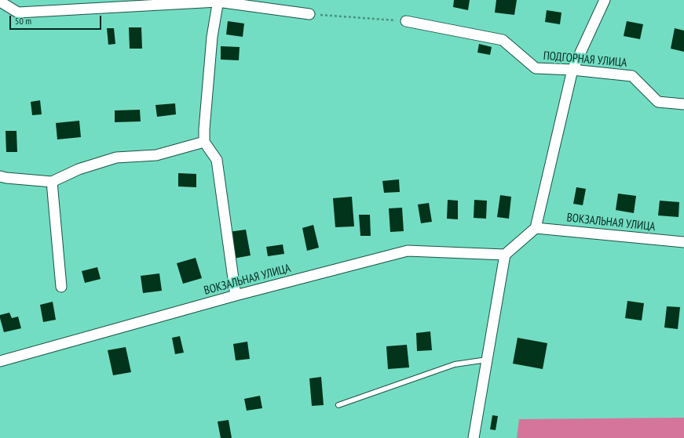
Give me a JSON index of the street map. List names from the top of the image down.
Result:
{
  "streets": {
    "street": ["ПОДГОРНАЯ УЛИЦА", "ВОКЗАЛЬНАЯ УЛИЦА"]
  },
  "scale_bar": "50 m"
}
